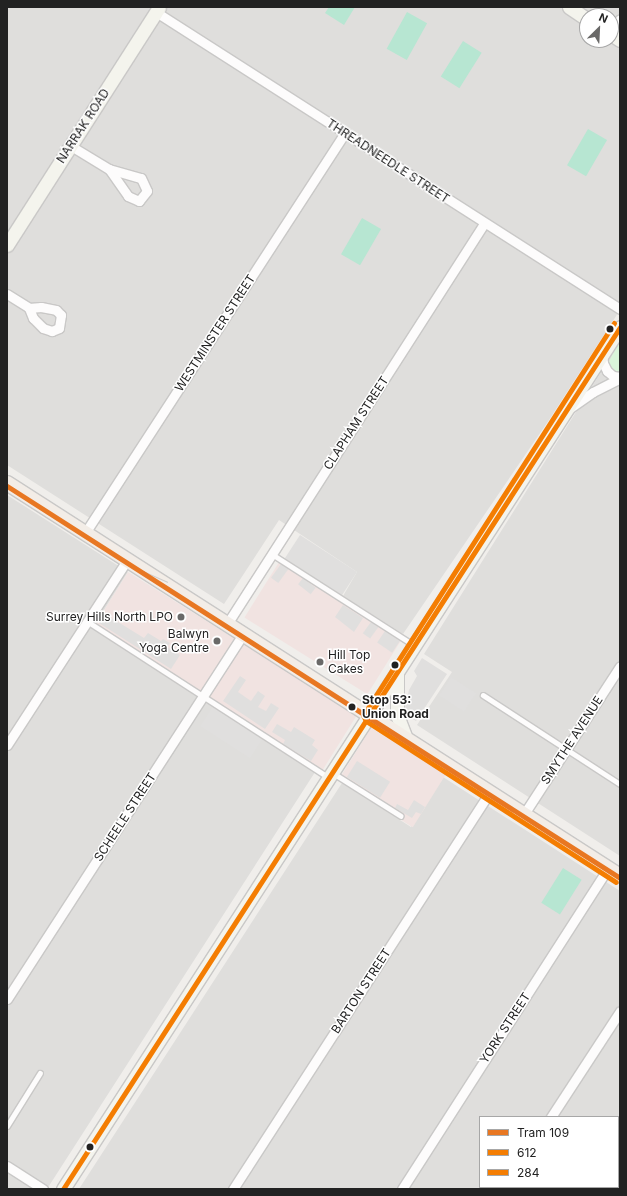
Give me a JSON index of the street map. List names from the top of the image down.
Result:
{
  "streets": {
    "main road": ["NARRAK ROAD"],
    "street": [
      "THREADNEEDLE STREET",
      "WESTMINSTER STREET",
      "CLAPHAM STREET",
      "SMYTHE AVENUE",
      "SCHEELE STREET",
      "BARTON STREET",
      "YORK STREET"
    ]
  },
  "crossings": [
    ["NARRAK ROAD", "THREADNEEDLE STREET"],
    ["THREADNEEDLE STREET", "WESTMINSTER STREET"],
    ["THREADNEEDLE STREET", "CLAPHAM STREET"]
  ],
  "places": [
    "Surrey Hills North LPO",
    "Balwyn Yoga Centre",
    "Hill Top Cakes",
    "Stop 53: Union Road"
  ],
  "lines": ["transit line 284", "transit line 612", "tram line 109"],
  "legend": ["Tram 109", "612", "284"],
  "north": "top right"
}
